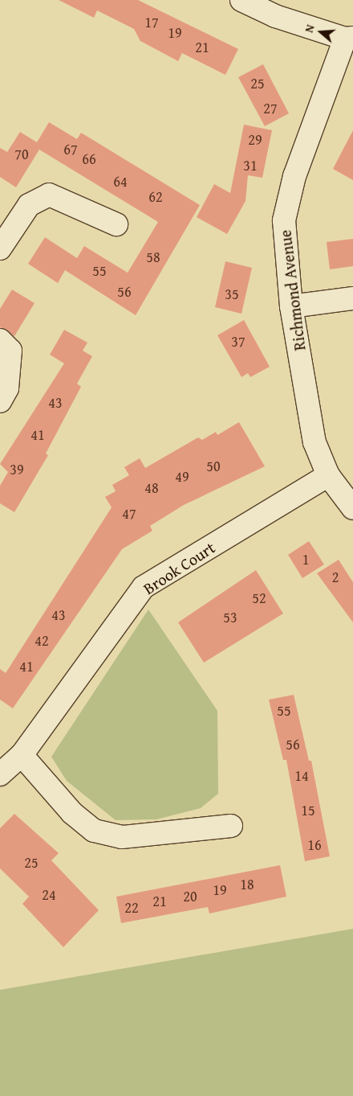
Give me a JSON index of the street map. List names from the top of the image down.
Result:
{
  "streets": {
    "street": ["Richmond Avenue", "Brook Court"]
  },
  "crossings": [
    ["Richmond Avenue", "Brook Court"]
  ],
  "house_numbers": [
    "17",
    "19",
    "21",
    "25",
    "27",
    "29",
    "67",
    "70",
    "66",
    "31",
    "64",
    "62",
    "58",
    "55",
    "56",
    "35",
    "37",
    "43",
    "41",
    "50",
    "39",
    "49",
    "48",
    "47",
    "1",
    "2",
    "52",
    "43",
    "53",
    "42",
    "41",
    "55",
    "56",
    "14",
    "15",
    "16",
    "25",
    "18",
    "19",
    "24",
    "20",
    "21",
    "22"
  ],
  "north": "left"
}
